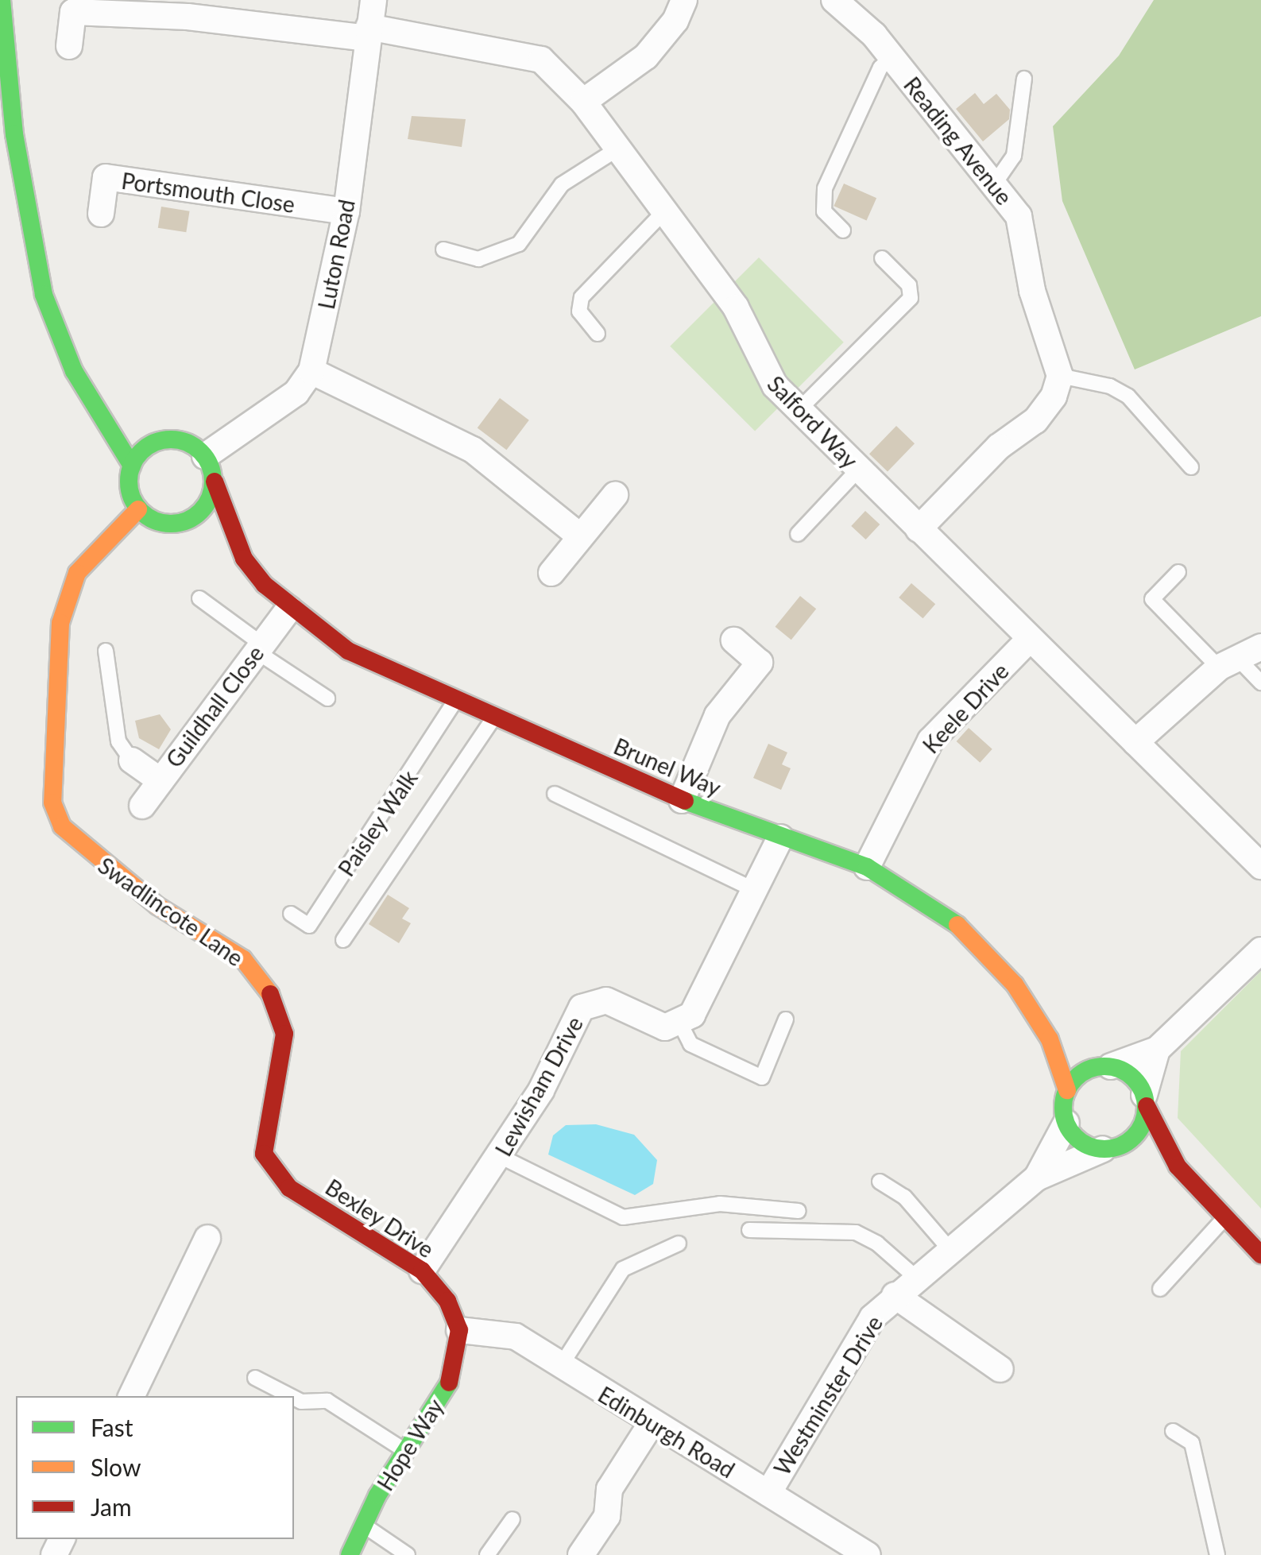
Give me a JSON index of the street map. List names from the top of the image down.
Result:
{
  "streets": {
    "street": [
      "Reading Avenue",
      "Portsmouth Close",
      "Luton Road",
      "Salford Way",
      "Guildhall Close",
      "Keele Drive",
      "Brunel Way",
      "Swadlincote Lane",
      "Lewisham Drive",
      "Bexley Drive",
      "Westminster Drive",
      "Edinburgh Road",
      "Hope Way"
    ],
    "lane": ["Paisley Walk"]
  },
  "crossings": [
    ["Portsmouth Close", "Luton Road"],
    ["Luton Road", "Salford Way"],
    ["Salford Way", "Keele Drive"],
    ["Guildhall Close", "Brunel Way"],
    ["Keele Drive", "Brunel Way"],
    ["Brunel Way", "Paisley Walk"],
    ["Brunel Way", "Swadlincote Lane"],
    ["Brunel Way", "Westminster Drive"],
    ["Swadlincote Lane", "Bexley Drive"],
    ["Lewisham Drive", "Bexley Drive"],
    ["Bexley Drive", "Edinburgh Road"],
    ["Bexley Drive", "Hope Way"],
    ["Westminster Drive", "Edinburgh Road"],
    ["Edinburgh Road", "Hope Way"]
  ],
  "legend": ["Fast", "Slow", "Jam"]
}
